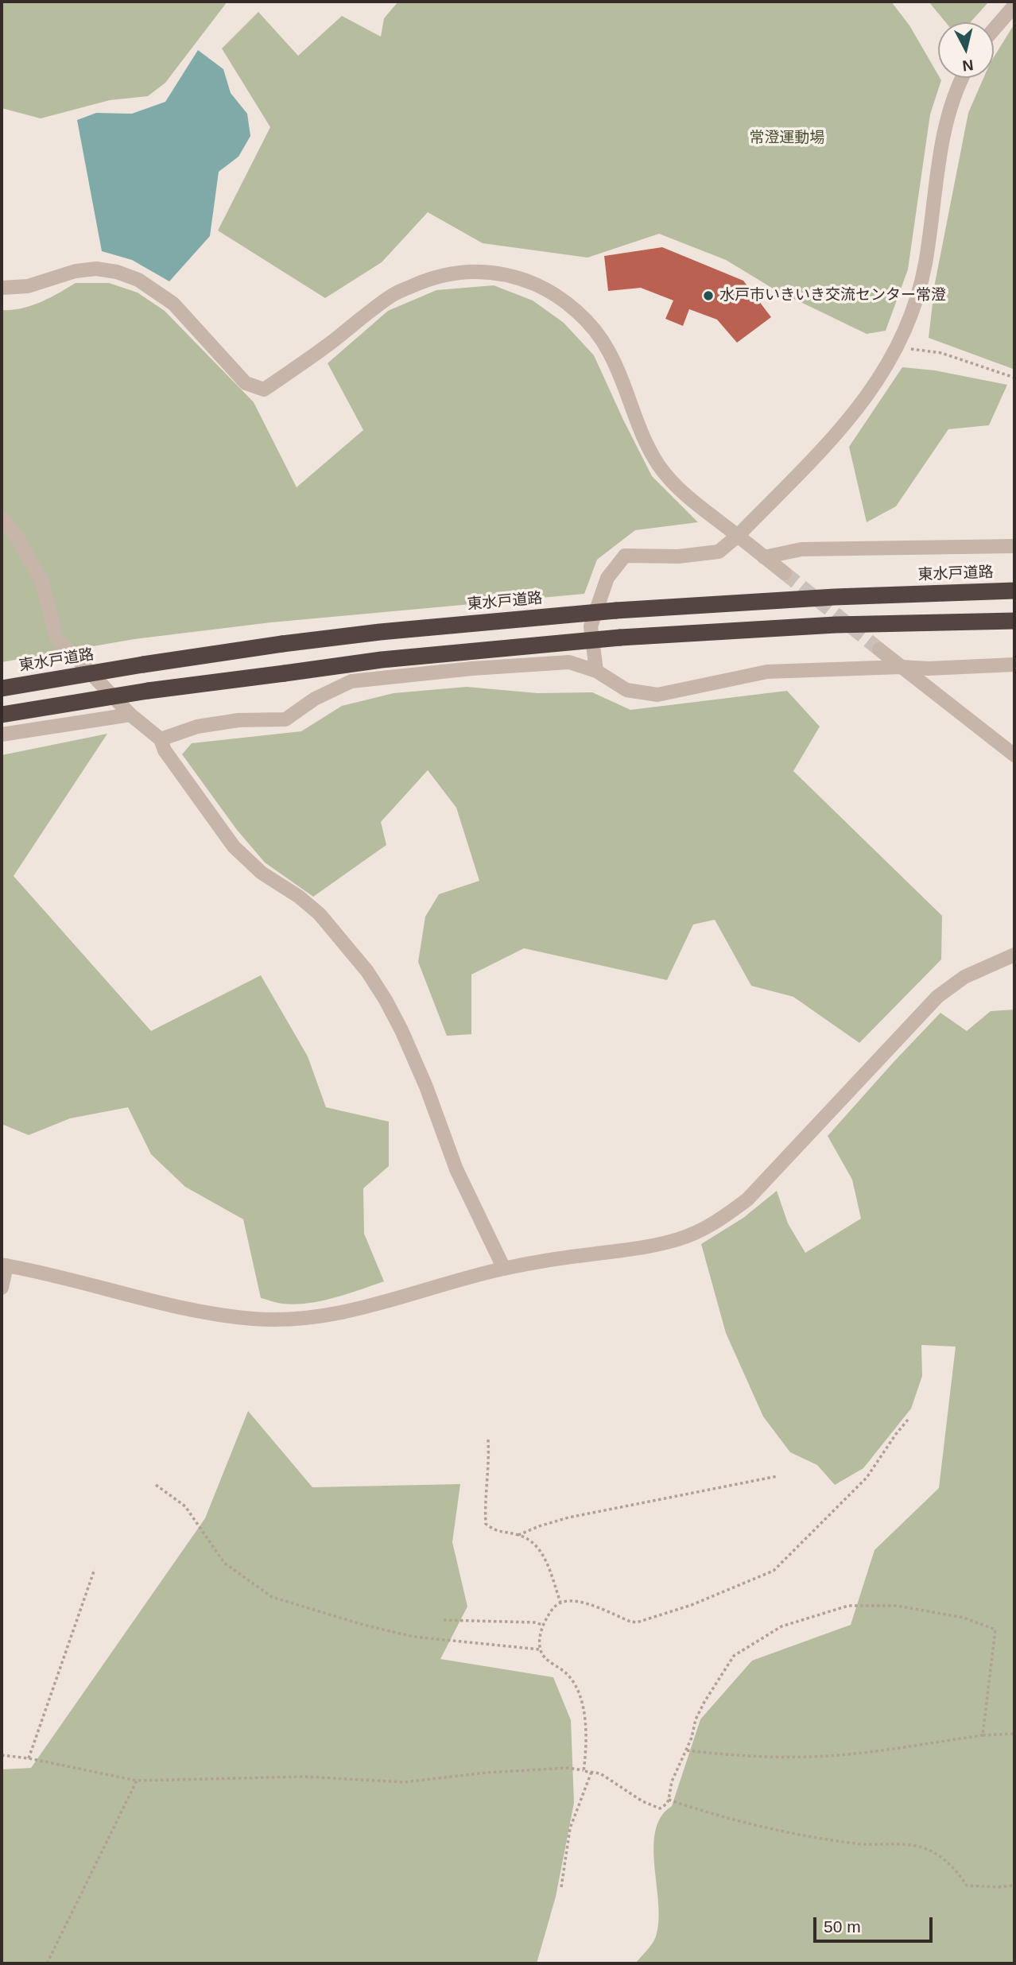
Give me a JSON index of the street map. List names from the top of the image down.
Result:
{
  "streets": {
    "highway": ["東水戸道路"]
  },
  "parks": ["常澄運動場"],
  "places": ["水戸市いきいき交流センター常澄"],
  "scale_bar": "50 m",
  "north": "bottom"
}
